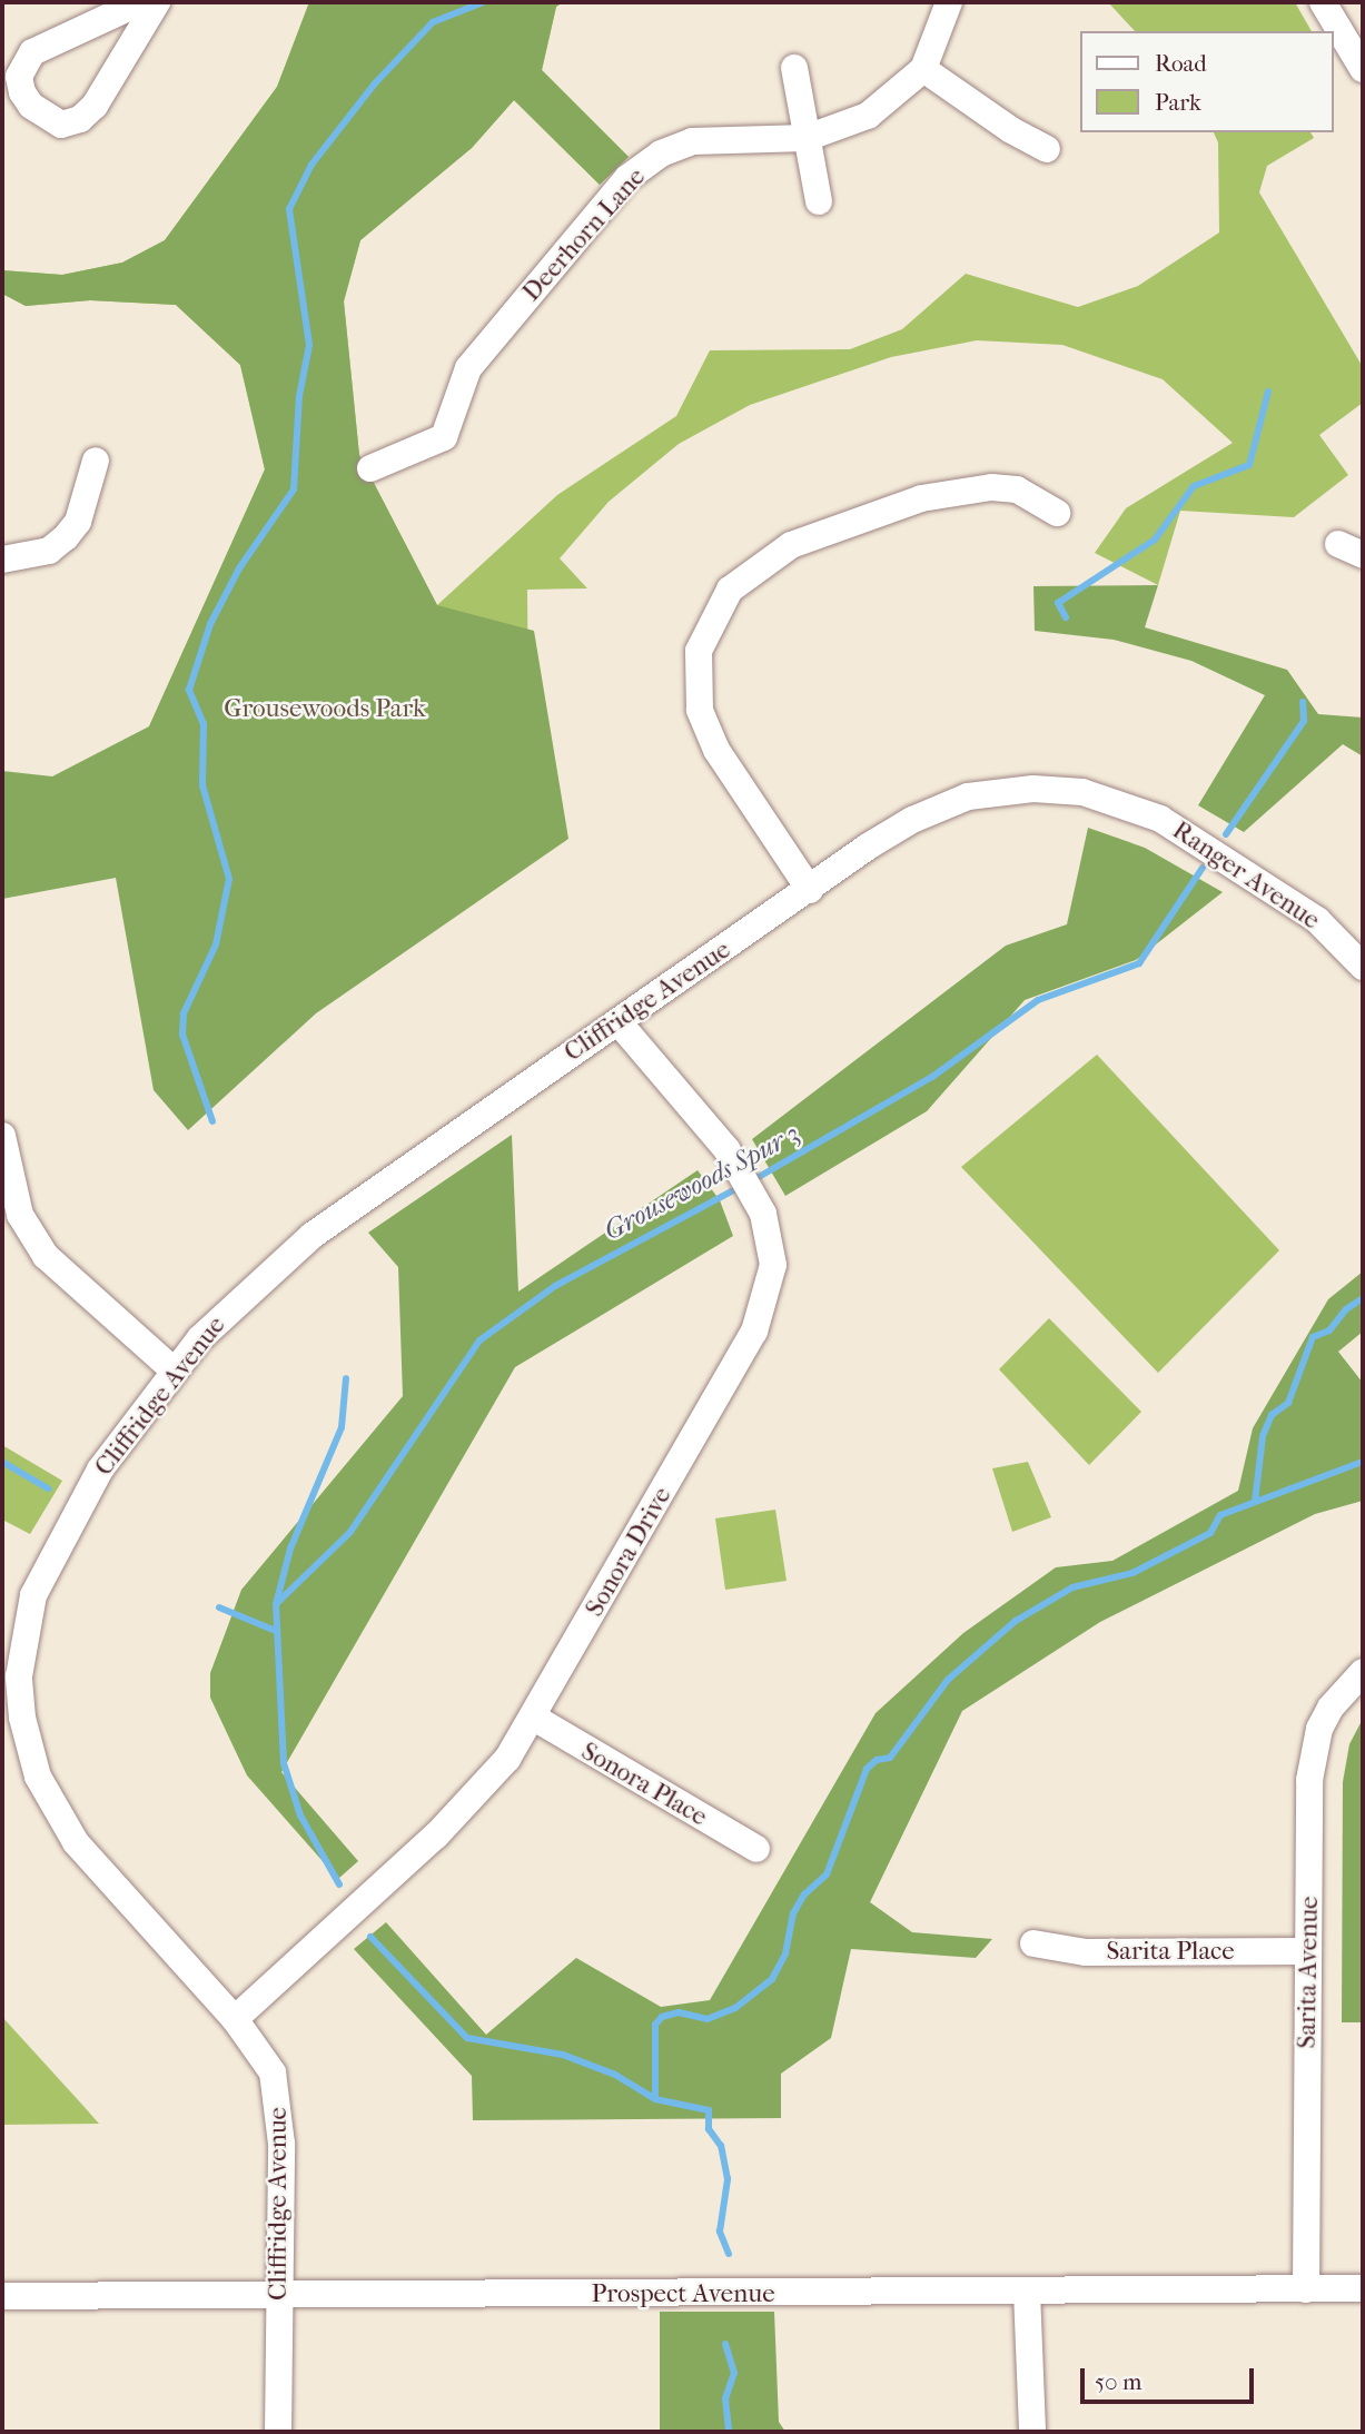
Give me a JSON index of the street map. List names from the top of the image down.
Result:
{
  "streets": {
    "street": [
      "Deerhorn Lane",
      "Ranger Avenue",
      "Cliffridge Avenue",
      "Sonora Drive",
      "Sonora Place",
      "Sarita Place",
      "Sarita Avenue",
      "Prospect Avenue"
    ]
  },
  "crossings": [
    ["Ranger Avenue", "Cliffridge Avenue"],
    ["Cliffridge Avenue", "Sonora Drive"],
    ["Cliffridge Avenue", "Prospect Avenue"],
    ["Sonora Drive", "Sonora Place"],
    ["Sarita Place", "Sarita Avenue"],
    ["Sarita Avenue", "Prospect Avenue"]
  ],
  "water": ["Grousewoods Spur 3"],
  "parks": ["Grousewoods Park"],
  "legend": ["Road", "Park"],
  "scale_bar": "50 m"
}
